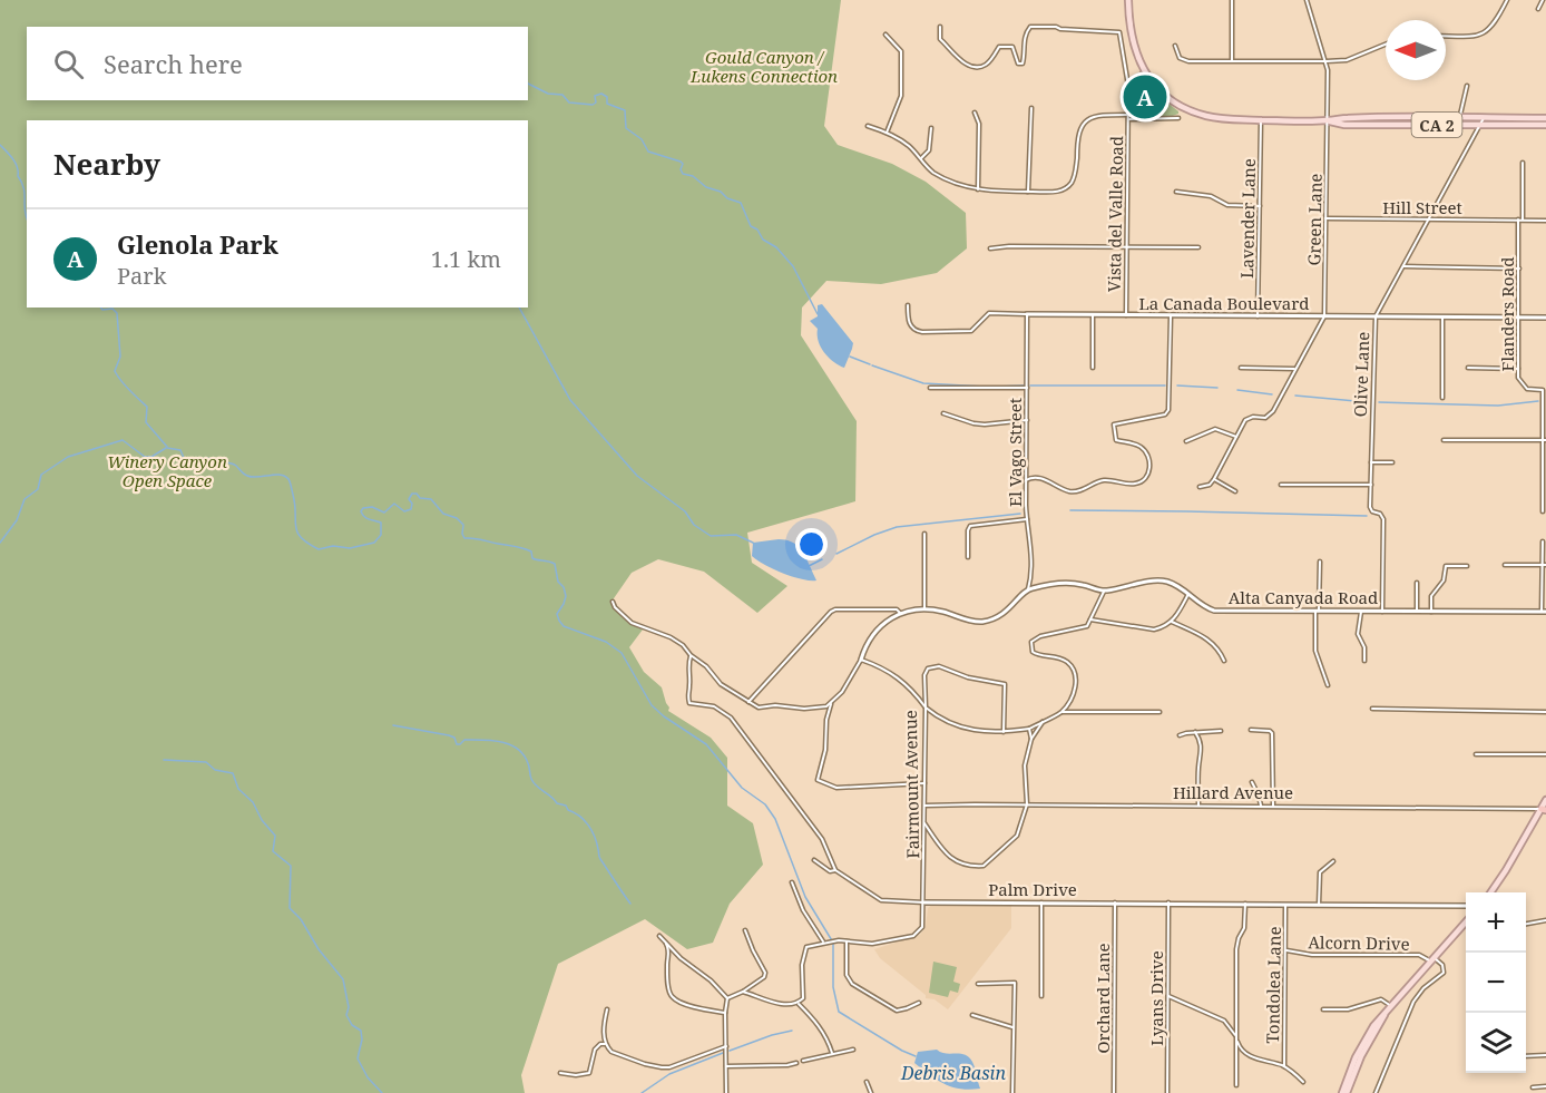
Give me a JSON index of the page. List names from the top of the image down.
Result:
{
  "streets": {
    "main road": ["CA 2"],
    "street": [
      "Hill Street",
      "Vista del Valle Road",
      "Lavender Lane",
      "Green Lane",
      "La Canada Boulevard",
      "Flanders Road",
      "Olive Lane",
      "El Vago Street",
      "Alta Canyada Road",
      "Fairmount Avenue",
      "Hillard Avenue",
      "Palm Drive",
      "Alcorn Drive",
      "Tondolea Lane",
      "Orchard Lane",
      "Lyans Drive"
    ]
  },
  "crossings": [
    ["CA 2", "Lavender Lane"],
    ["CA 2", "Green Lane"],
    ["CA 2", "Olive Lane"],
    ["Hill Street", "Green Lane"],
    ["Hill Street", "Flanders Road"],
    ["Hill Street", "Olive Lane"],
    ["Vista del Valle Road", "La Canada Boulevard"],
    ["Lavender Lane", "La Canada Boulevard"],
    ["Green Lane", "La Canada Boulevard"],
    ["La Canada Boulevard", "Flanders Road"],
    ["La Canada Boulevard", "Olive Lane"],
    ["La Canada Boulevard", "El Vago Street"],
    ["Olive Lane", "Alta Canyada Road"],
    ["El Vago Street", "Alta Canyada Road"],
    ["Fairmount Avenue", "Hillard Avenue"],
    ["Fairmount Avenue", "Palm Drive"],
    ["Palm Drive", "Tondolea Lane"],
    ["Palm Drive", "Orchard Lane"],
    ["Palm Drive", "Lyans Drive"],
    ["Alcorn Drive", "Tondolea Lane"]
  ],
  "water": ["Debris Basin"],
  "parks": ["Gould Canyon / Lukens Connection", "Winery Canyon Open Space"],
  "north": "left",
  "page": {
    "search": "Search here",
    "pins": "A",
    "heading": "Nearby",
    "list": [
      {
        "mark": "A",
        "name": "Glenola Park",
        "note": "Park",
        "value": "1.1 km"
      }
    ],
    "map_buttons": ["+", "−"]
  }
}
